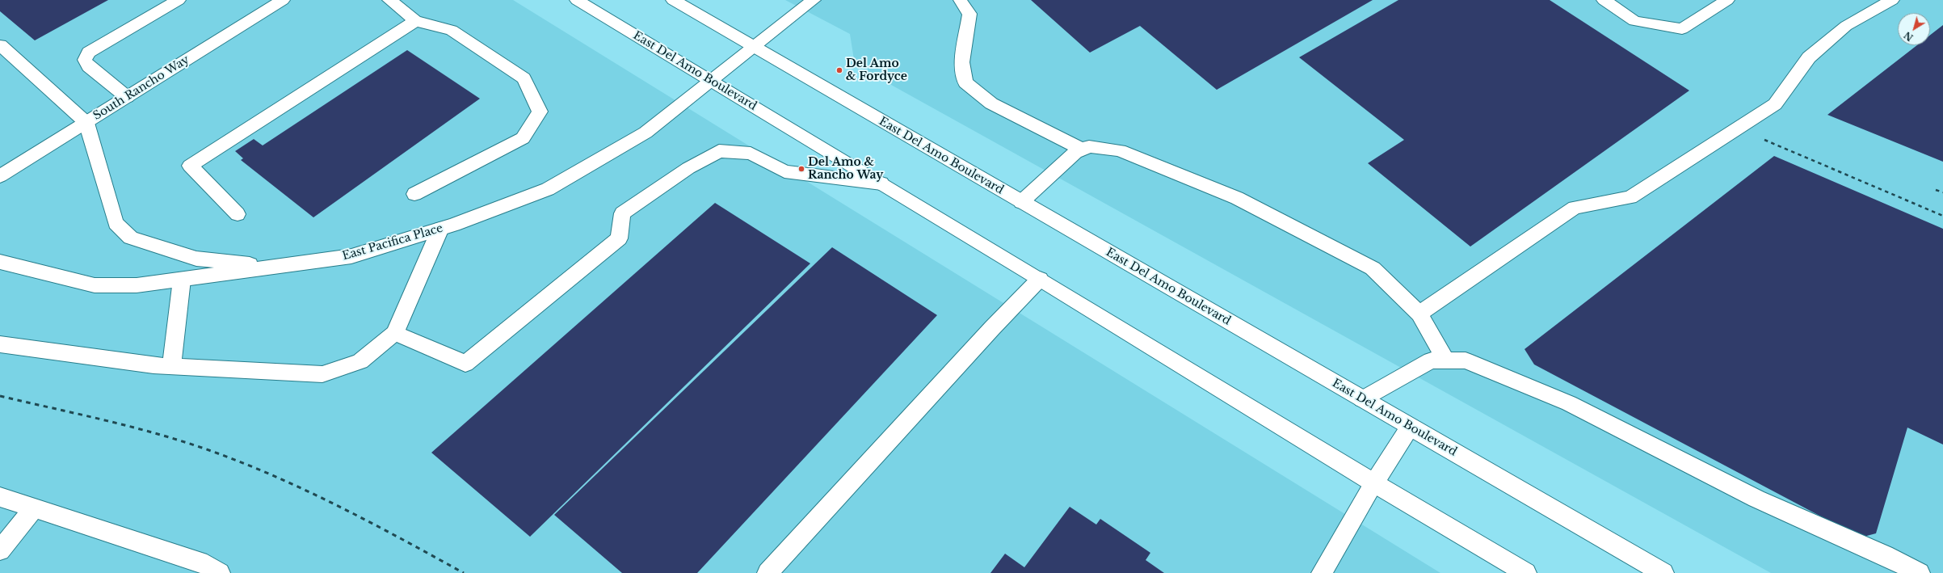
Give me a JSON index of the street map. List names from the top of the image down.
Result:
{
  "streets": {
    "main road": ["East Del Amo Boulevard", "South Rancho Way", "East Pacifica Place"]
  },
  "crossings": [
    ["East Del Amo Boulevard", "East Pacifica Place"]
  ],
  "places": ["Del Amo & Fordyce", "Del Amo & Rancho Way"],
  "north": "bottom left"
}
